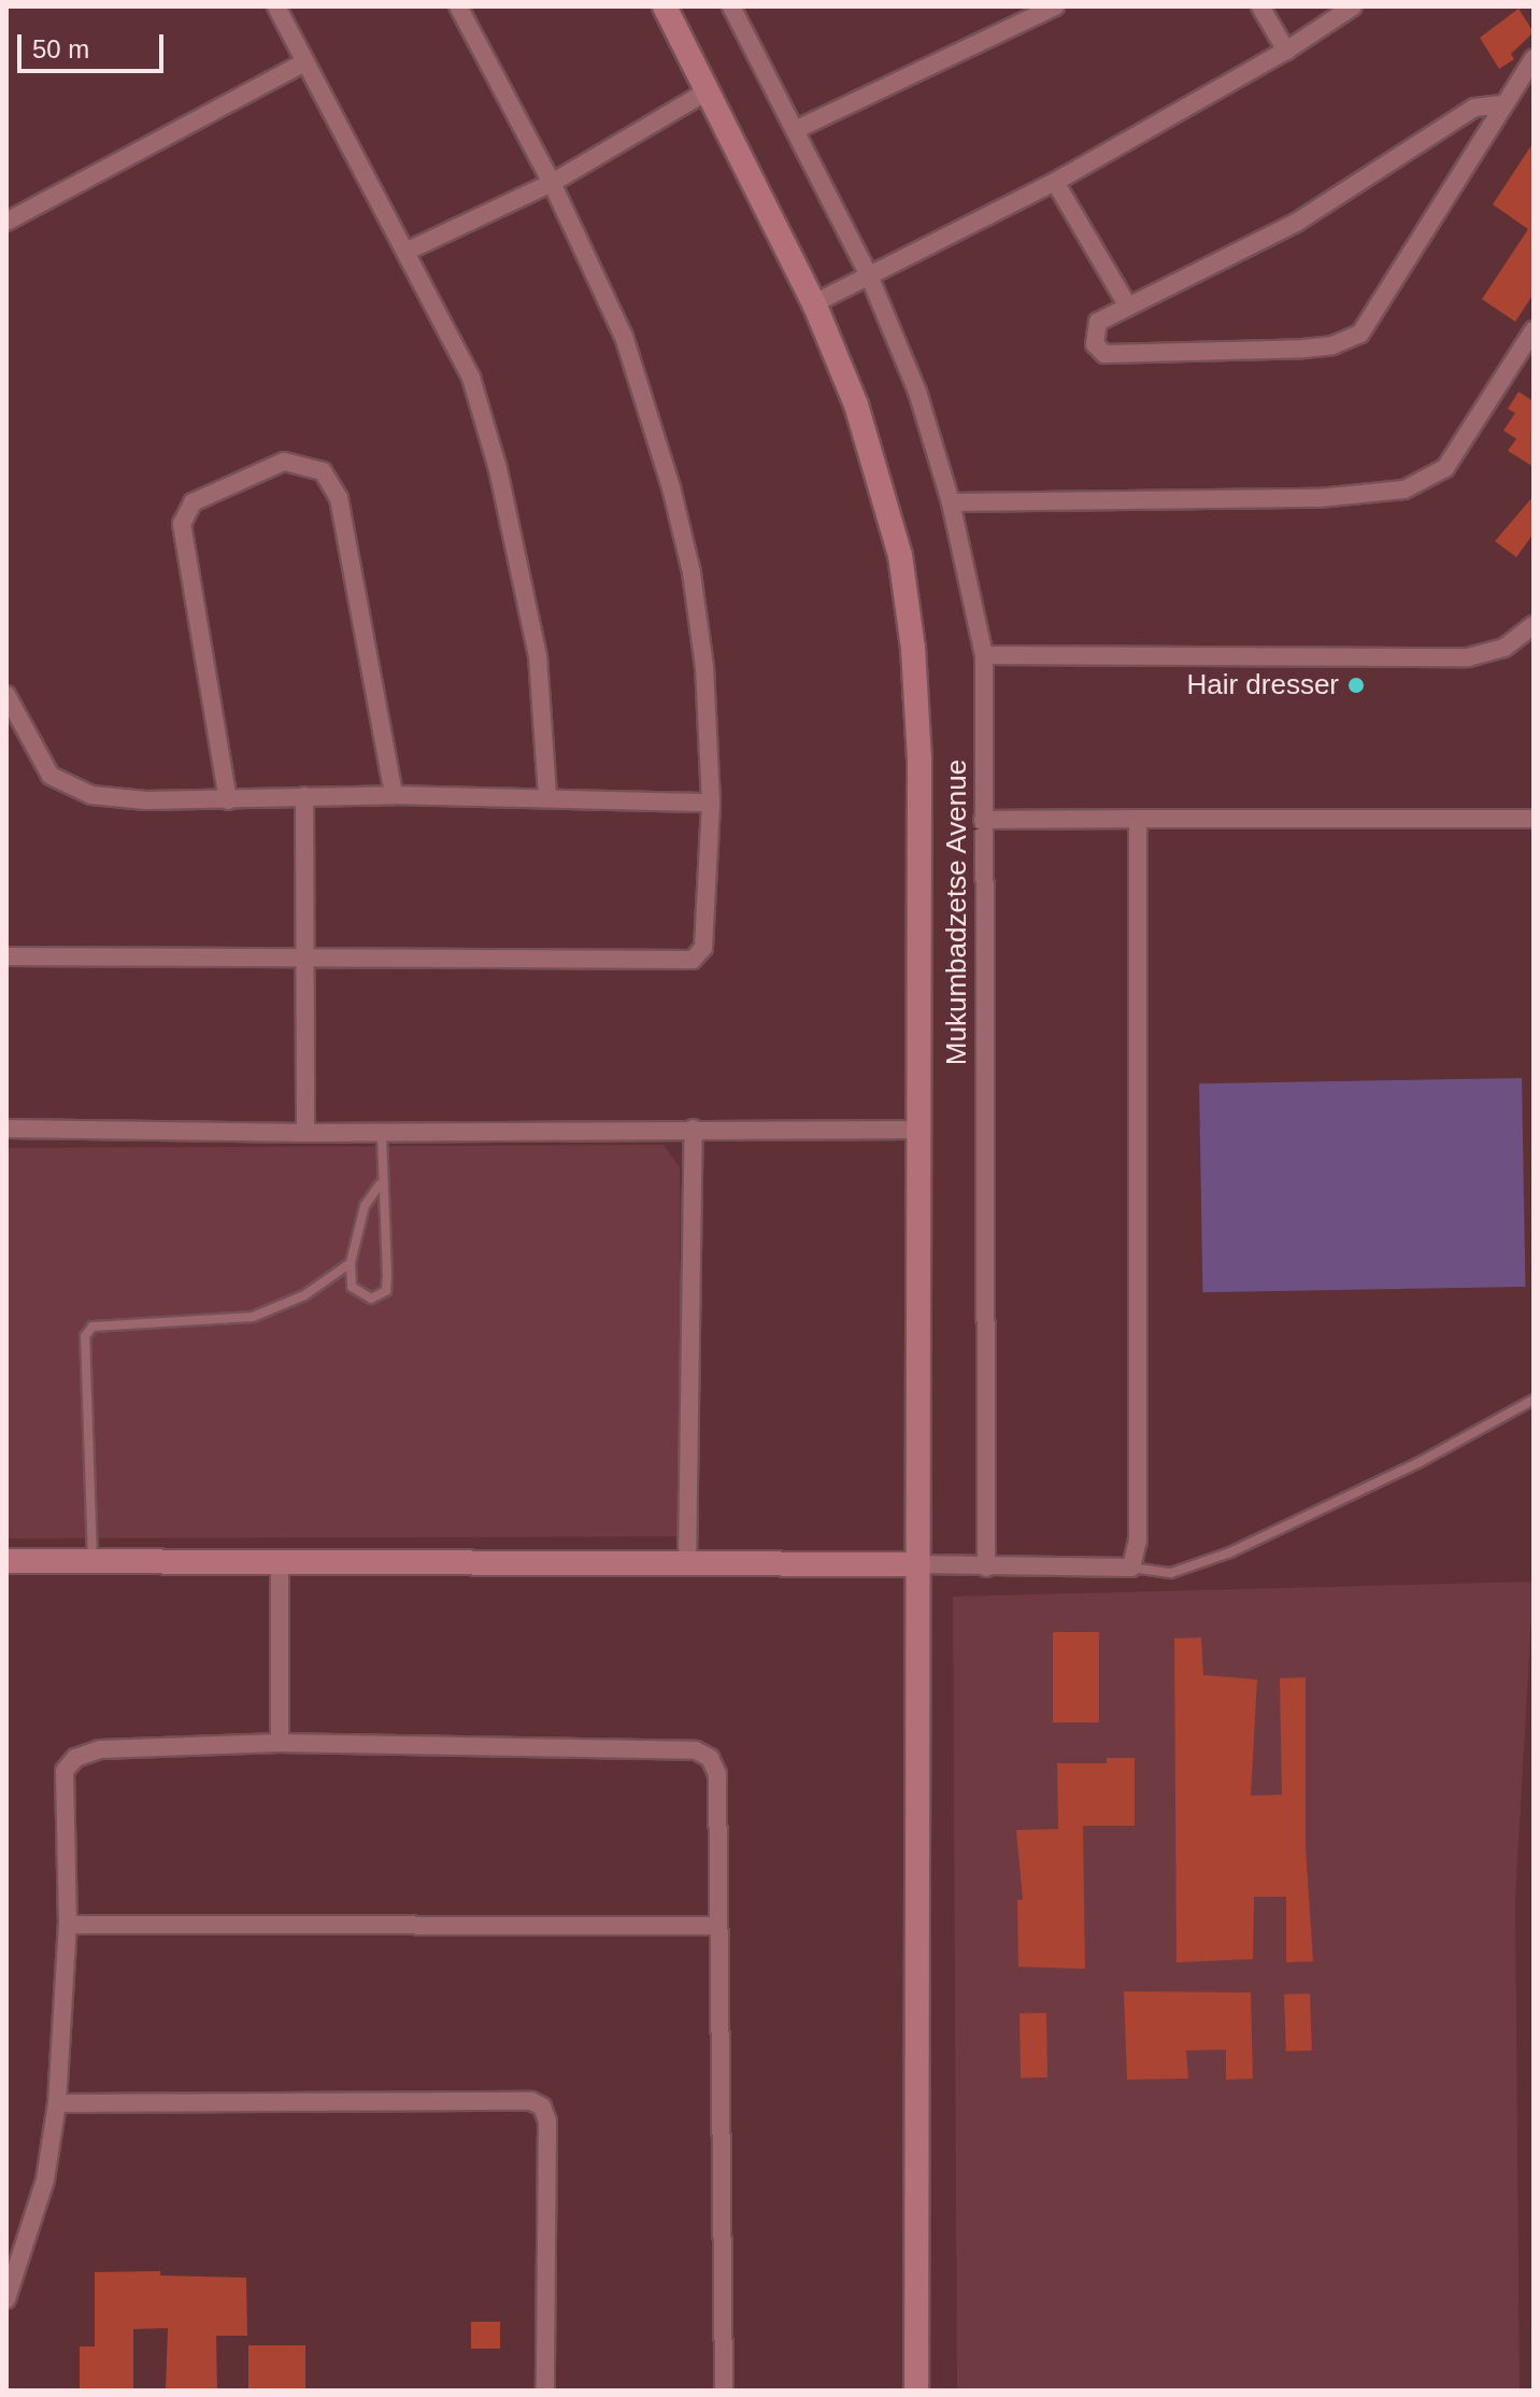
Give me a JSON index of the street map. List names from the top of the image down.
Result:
{
  "streets": {
    "street": ["Mukumbadzetse Avenue"]
  },
  "places": ["Hair dresser"],
  "scale_bar": "50 m"
}
